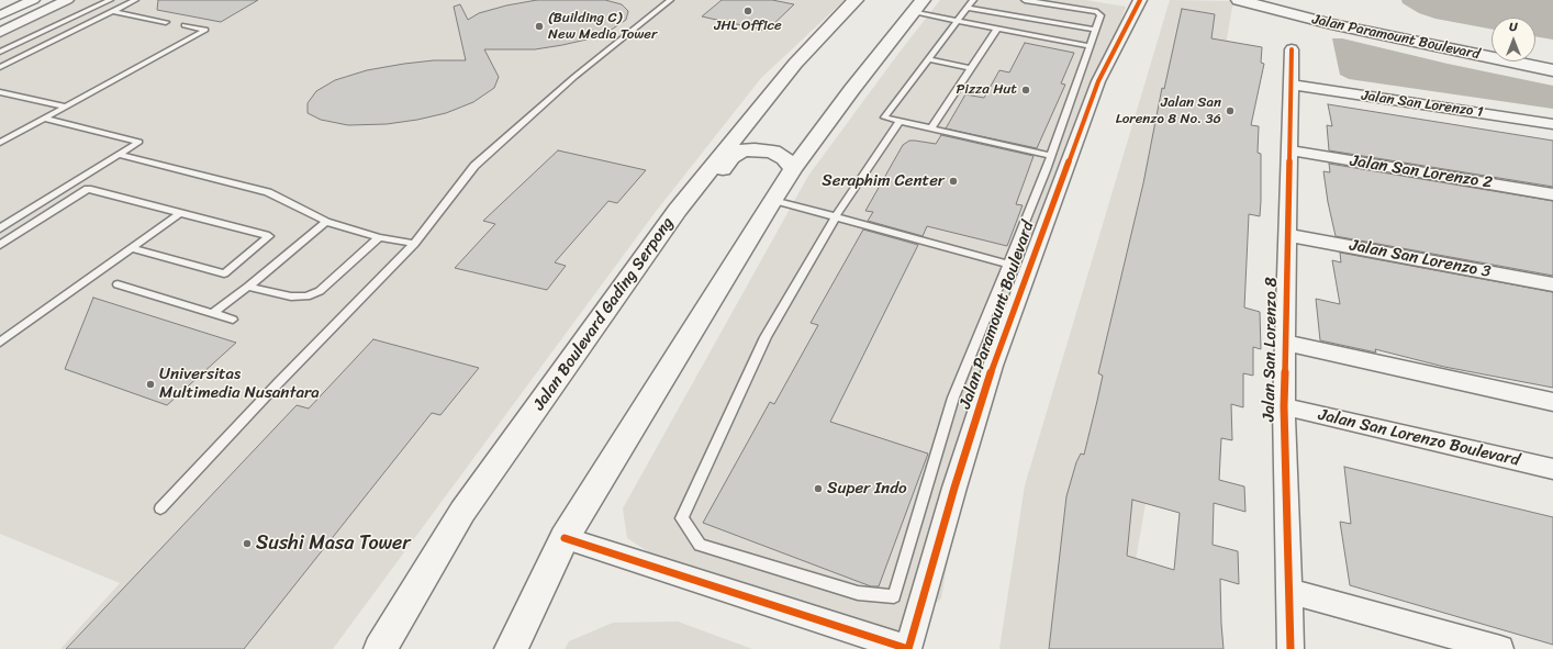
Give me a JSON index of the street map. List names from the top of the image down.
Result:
{
  "streets": {
    "main road": ["Jalan Paramount Boulevard", "Jalan Boulevard Gading Serpong"],
    "street": [
      "Jalan San Lorenzo 1",
      "Jalan San Lorenzo 2",
      "Jalan San Lorenzo 3",
      "Jalan San Lorenzo 8",
      "Jalan San Lorenzo Boulevard"
    ]
  },
  "crossings": [
    ["Jalan San Lorenzo 1", "Jalan San Lorenzo 8"],
    ["Jalan San Lorenzo 2", "Jalan San Lorenzo 8"],
    ["Jalan San Lorenzo 3", "Jalan San Lorenzo 8"],
    ["Jalan San Lorenzo 8", "Jalan San Lorenzo Boulevard"]
  ],
  "places": [
    "JHL Office",
    "(Building C) New Media Tower",
    "Pizza Hut",
    "Jalan San Lorenzo 8 No. 36",
    "Seraphim Center",
    "Universitas Multimedia Nusantara",
    "Super Indo",
    "Sushi Masa Tower"
  ],
  "north": "top"
}
